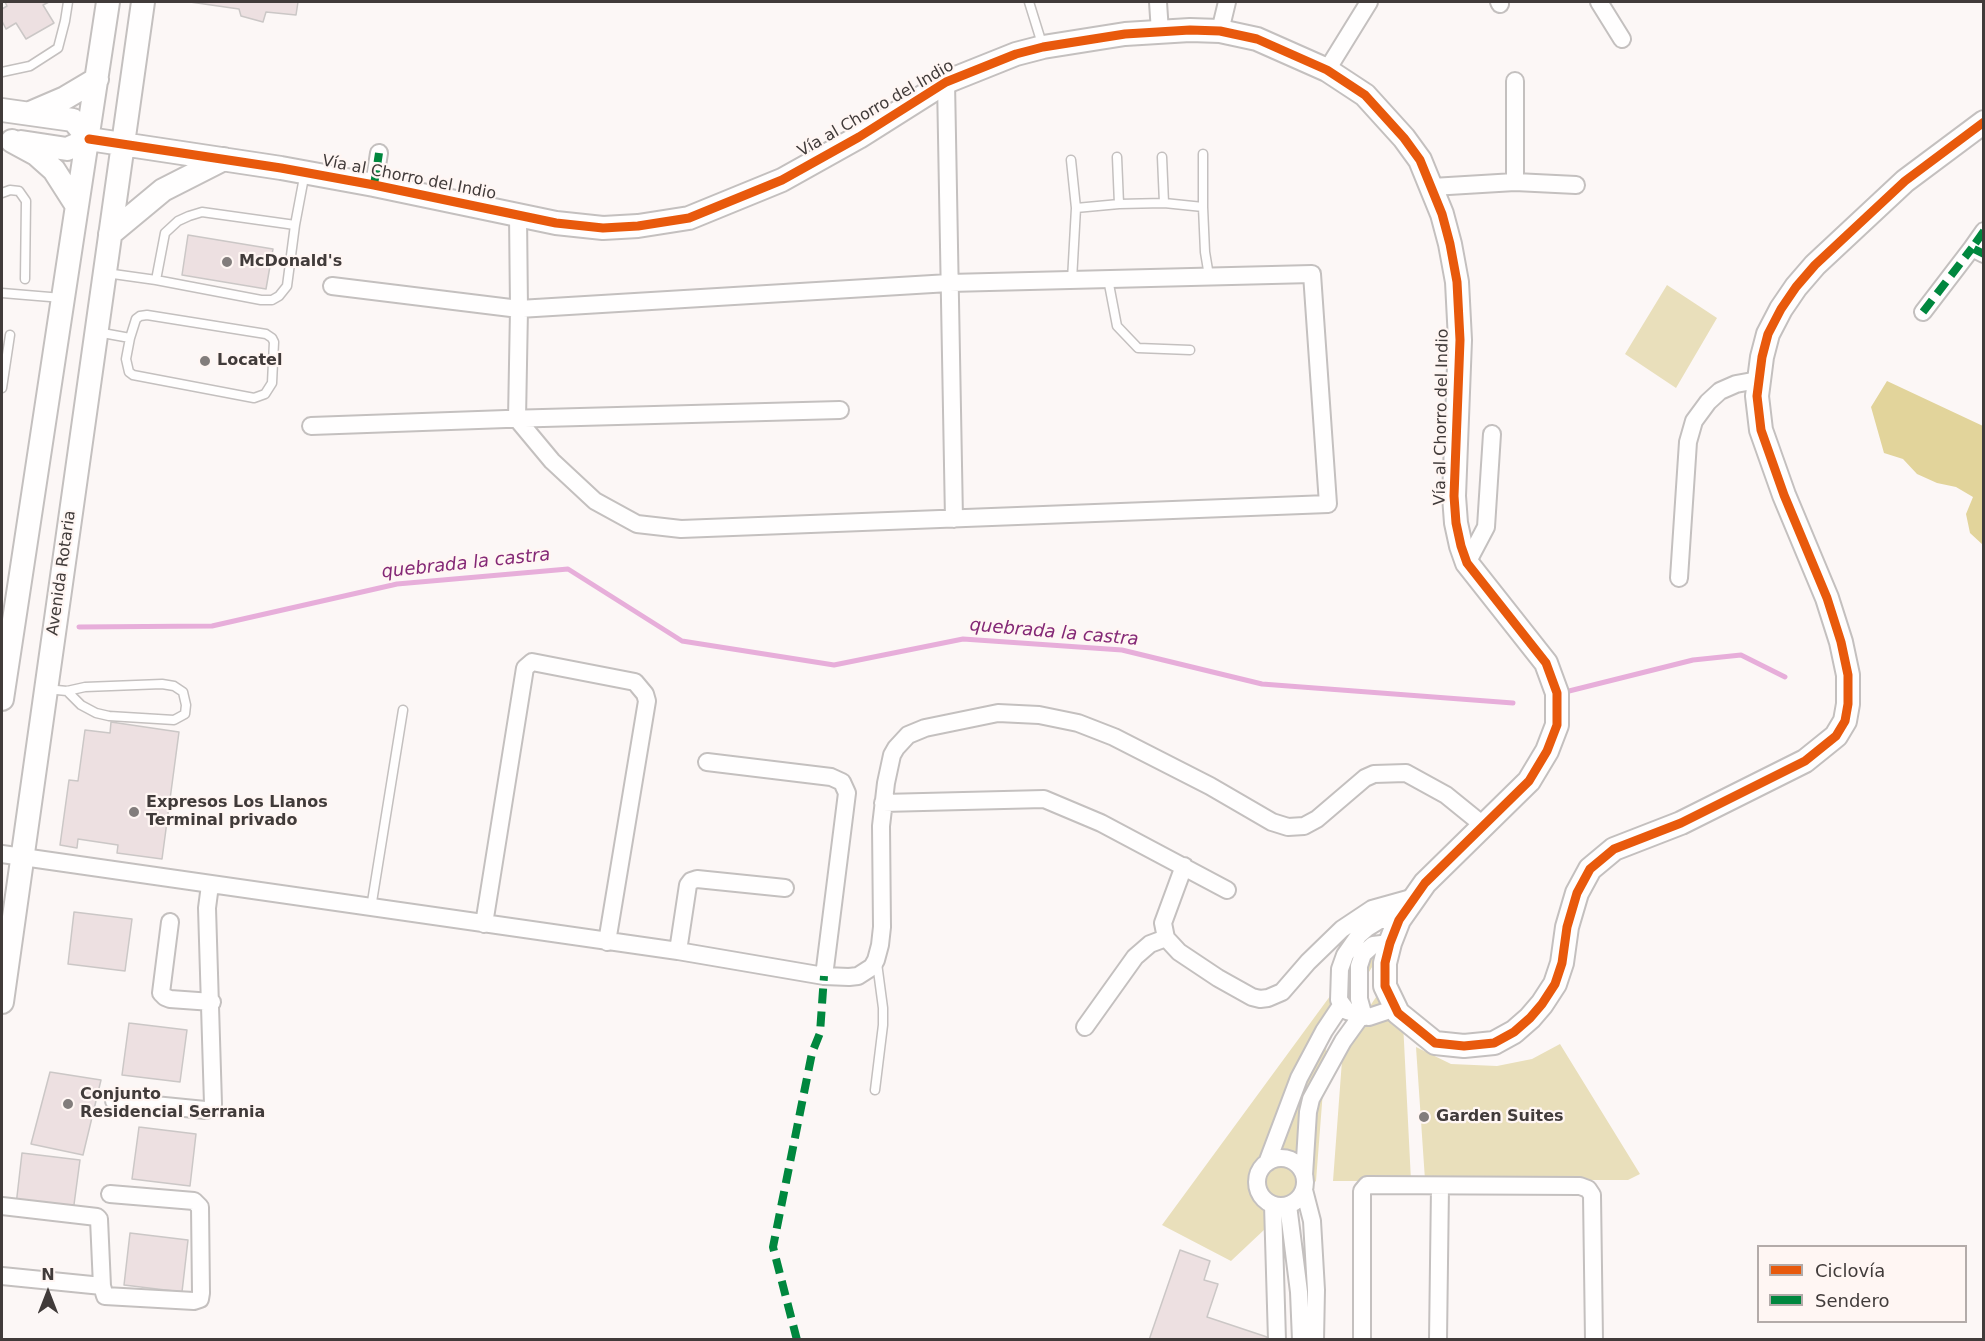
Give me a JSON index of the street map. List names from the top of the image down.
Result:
{
  "streets": {
    "street": ["Vía al Chorro del Indio", "Avenida Rotaria"]
  },
  "crossings": [
    ["Vía al Chorro del Indio", "Avenida Rotaria"]
  ],
  "water": ["quebrada la castra"],
  "places": [
    "McDonald's",
    "Locatel",
    "Expresos Los Llanos Terminal privado",
    "Conjunto Residencial Serrania",
    "Garden Suites"
  ],
  "legend": ["Ciclovía", "Sendero"],
  "north": "top"
}
